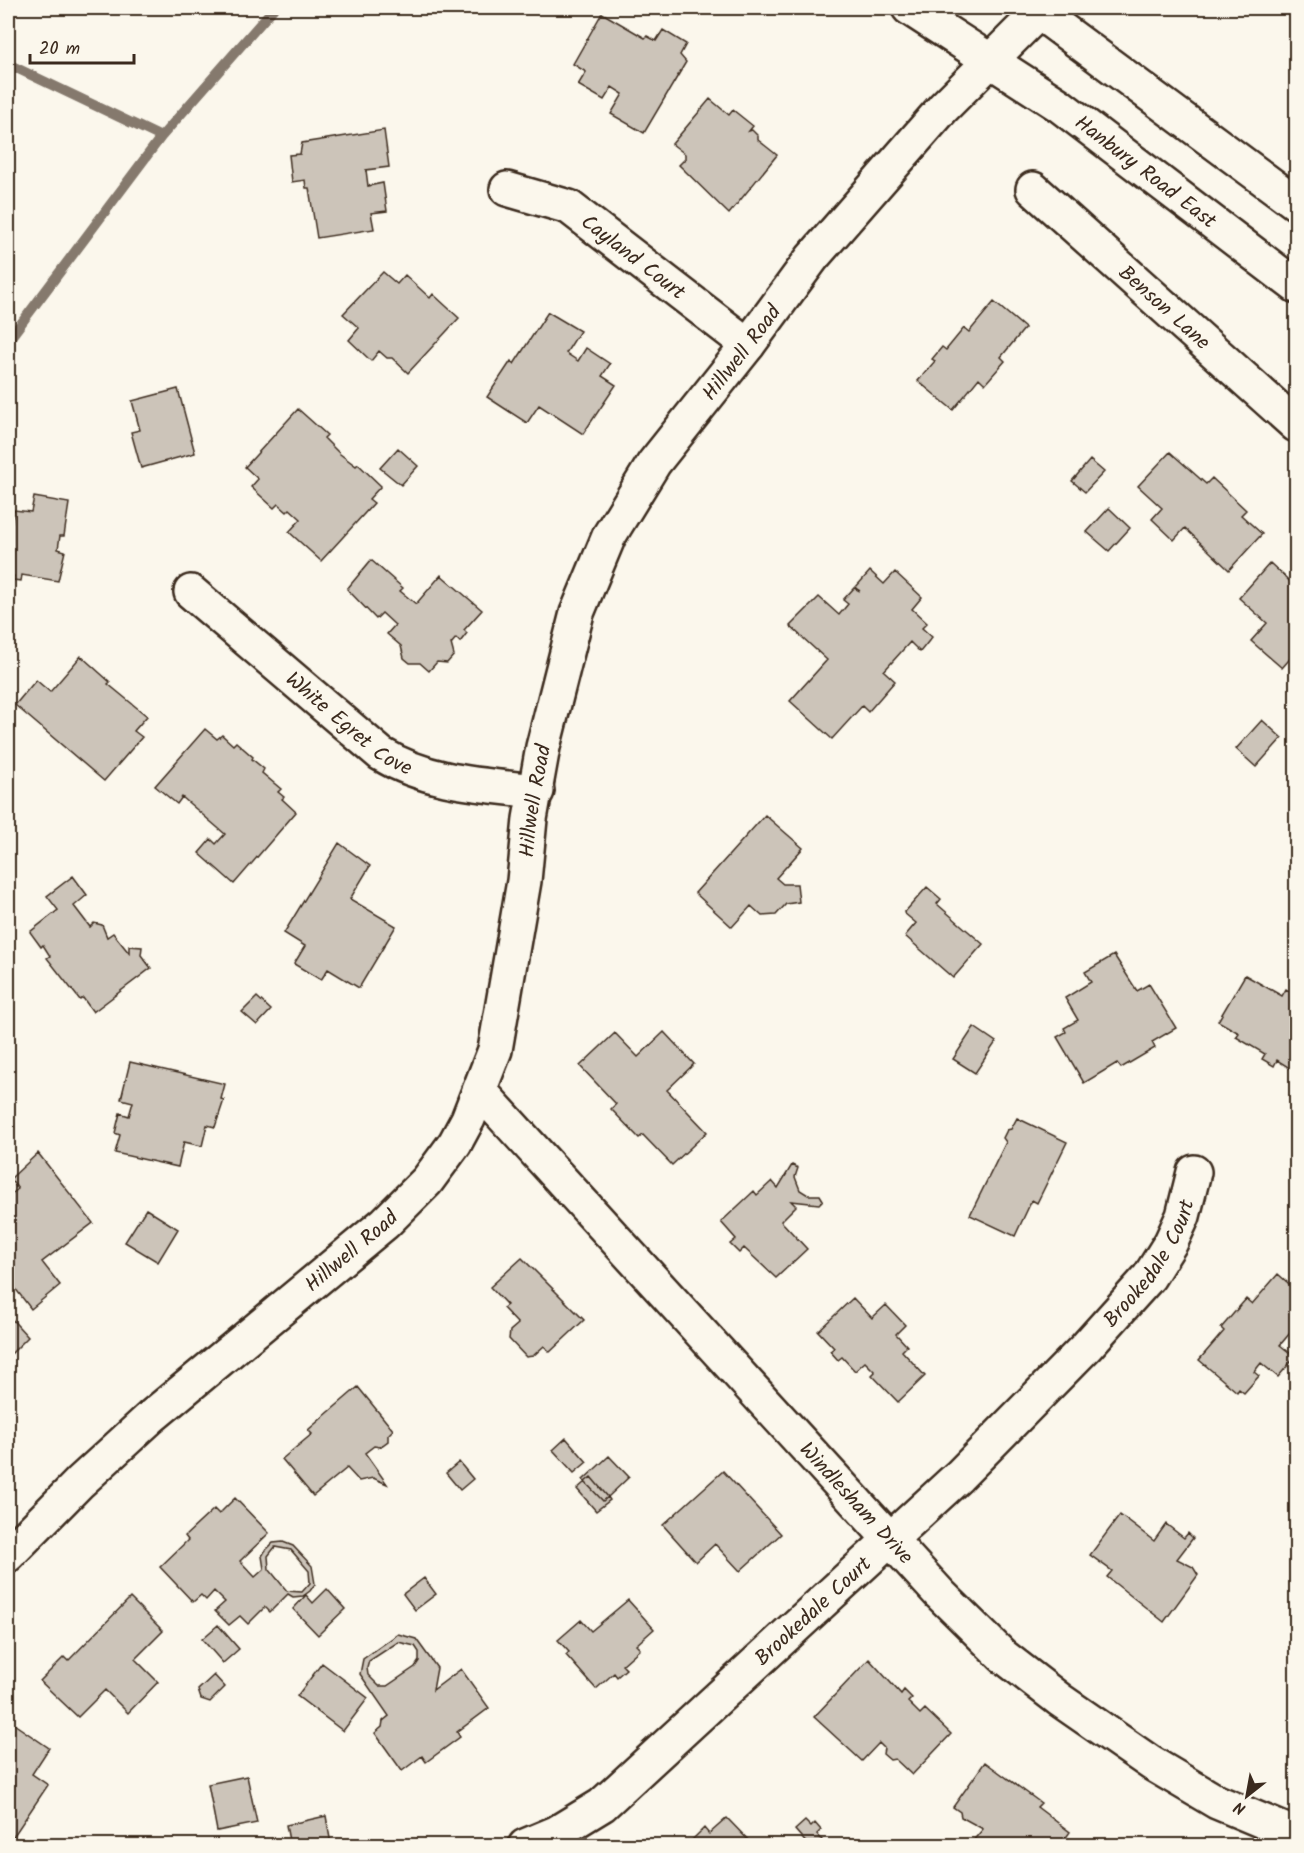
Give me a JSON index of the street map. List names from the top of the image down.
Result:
{
  "streets": {
    "street": [
      "Hanbury Road East",
      "Cayland Court",
      "Benson Lane",
      "Hillwell Road",
      "White Egret Cove",
      "Brookedale Court",
      "Windlesham Drive"
    ]
  },
  "crossings": [
    ["Hanbury Road East", "Hillwell Road"],
    ["Cayland Court", "Hillwell Road"],
    ["Hillwell Road", "White Egret Cove"],
    ["Hillwell Road", "Windlesham Drive"],
    ["Brookedale Court", "Windlesham Drive"]
  ],
  "scale_bar": "20 m",
  "north": "bottom left"
}
